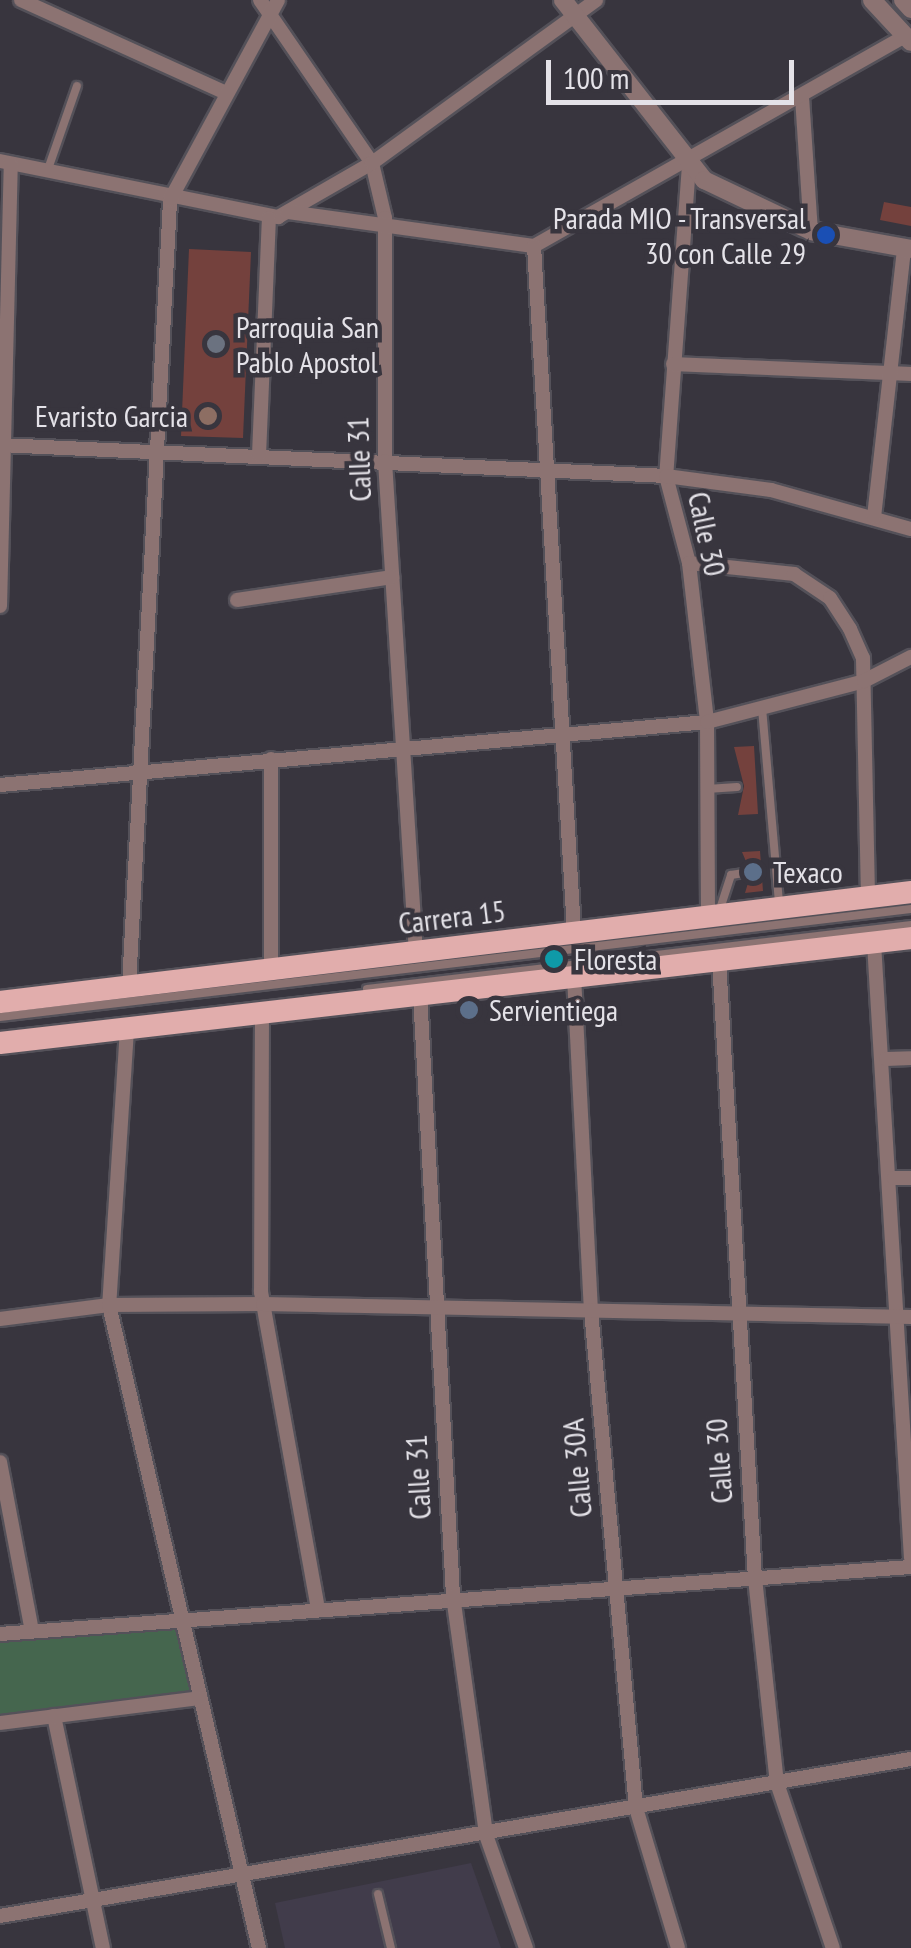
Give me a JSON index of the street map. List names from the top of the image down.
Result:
{
  "streets": {
    "main road": ["Carrera 15"],
    "street": ["Calle 31", "Calle 30", "Calle 30A"]
  },
  "crossings": [
    ["Calle 31", "Carrera 15"],
    ["Calle 30", "Carrera 15"]
  ],
  "places": [
    "Parada MIO - Transversal 30 con Calle 29",
    "Parroquia San Pablo Apostol",
    "Evaristo Garcia",
    "Texaco",
    "Floresta",
    "Servientiega"
  ],
  "scale_bar": "100 m"
}
